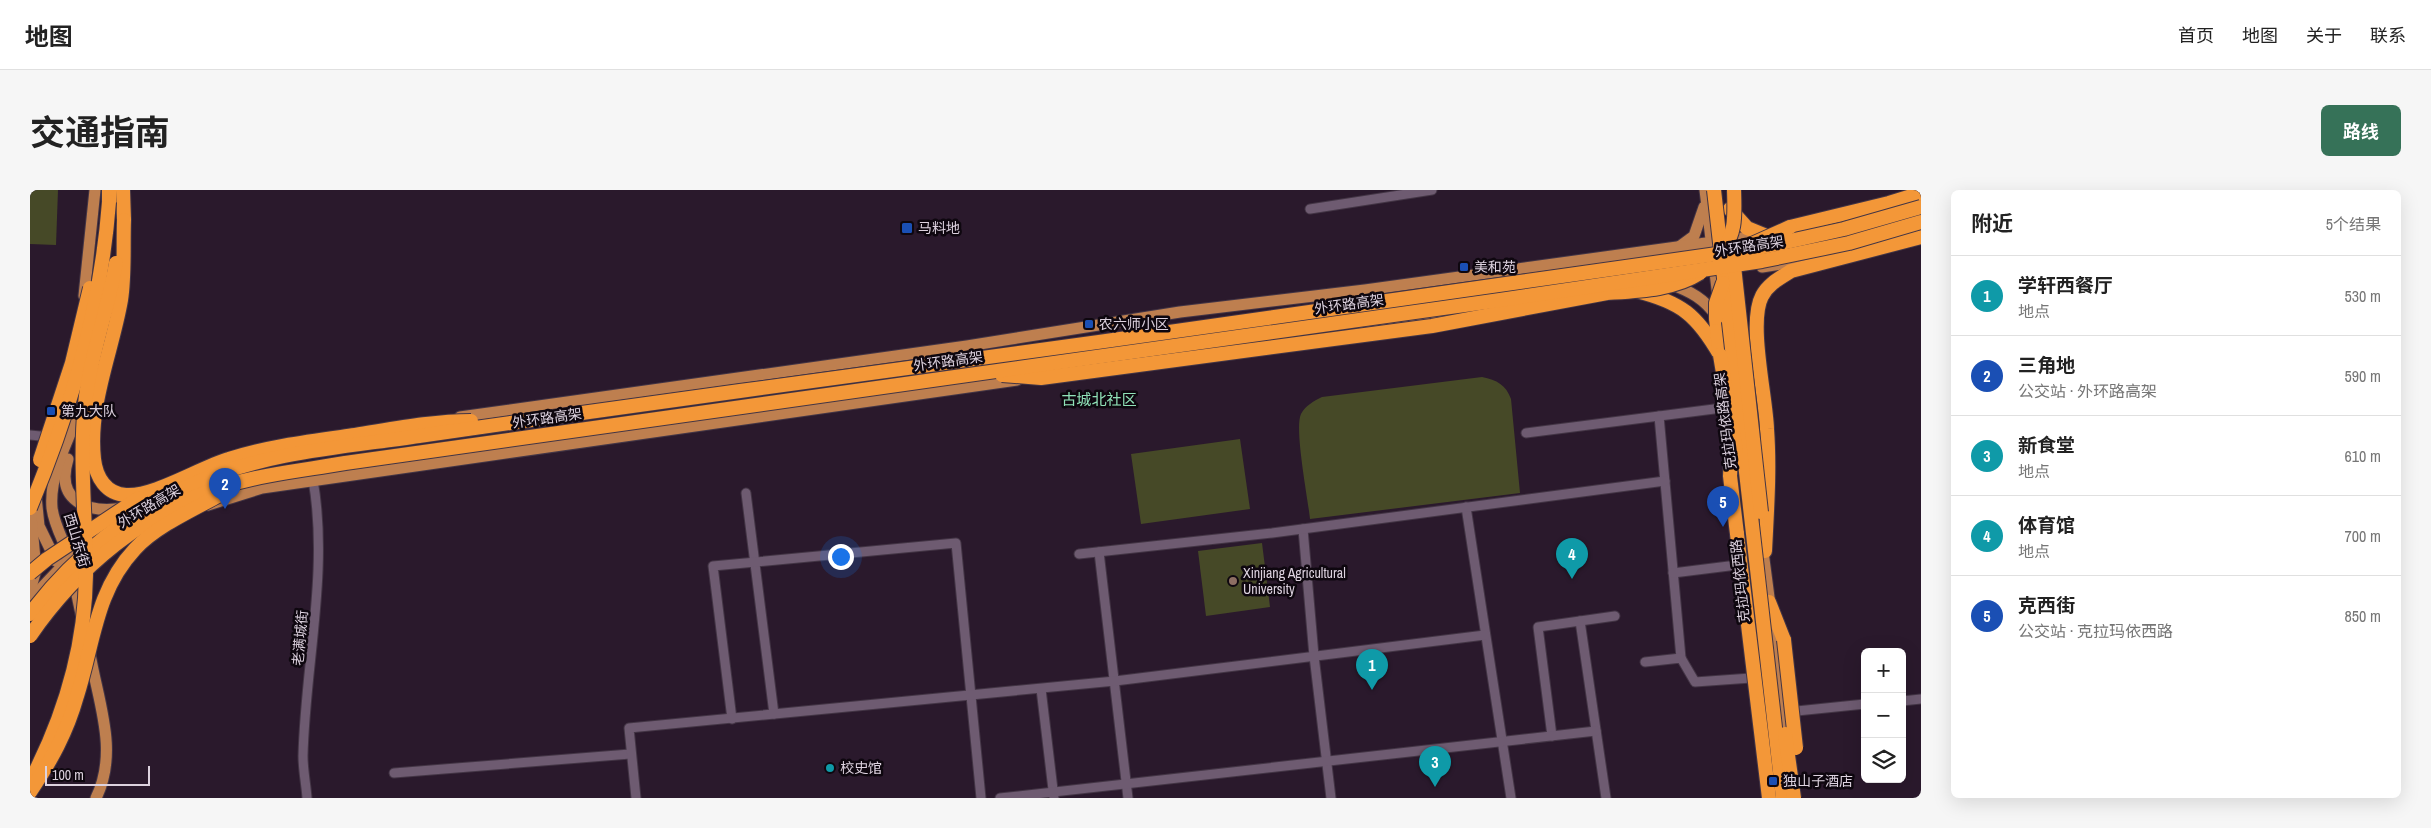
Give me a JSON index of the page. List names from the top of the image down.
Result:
{
  "streets": {
    "highway": ["外环路高架", "克拉玛依路高架"],
    "main road": ["西山东街", "克拉玛依西路"],
    "street": ["老满城街"]
  },
  "crossings": [
    ["克拉玛依路高架", "克拉玛依西路"]
  ],
  "districts": ["古城北社区"],
  "places": {
    "transit": [
      "马料地",
      "美和苑",
      "农六师小区",
      "第九大队",
      "独山子酒店"
    ],
    "other": ["Xinjiang Agricultural University", "校史馆"]
  },
  "scale_bar": "100 m",
  "page": {
    "header": "地图",
    "nav": [
      "首页",
      "地图",
      "关于",
      "联系"
    ],
    "title": "交通指南",
    "buttons": "路线",
    "heading": ["附近", "5个结果"],
    "list": [
      {
        "mark": "1",
        "name": "学轩西餐厅",
        "note": "地点",
        "value": "530 m"
      },
      {
        "mark": "2",
        "name": "三角地",
        "note": "公交站 · 外环路高架",
        "value": "590 m"
      },
      {
        "mark": "3",
        "name": "新食堂",
        "note": "地点",
        "value": "610 m"
      },
      {
        "mark": "4",
        "name": "体育馆",
        "note": "地点",
        "value": "700 m"
      },
      {
        "mark": "5",
        "name": "克西街",
        "note": "公交站 · 克拉玛依西路",
        "value": "850 m"
      }
    ],
    "pins": [
      "2",
      "5",
      "4",
      "1",
      "3"
    ],
    "map_buttons": ["+", "−"],
    "scale": "100 m"
  }
}
